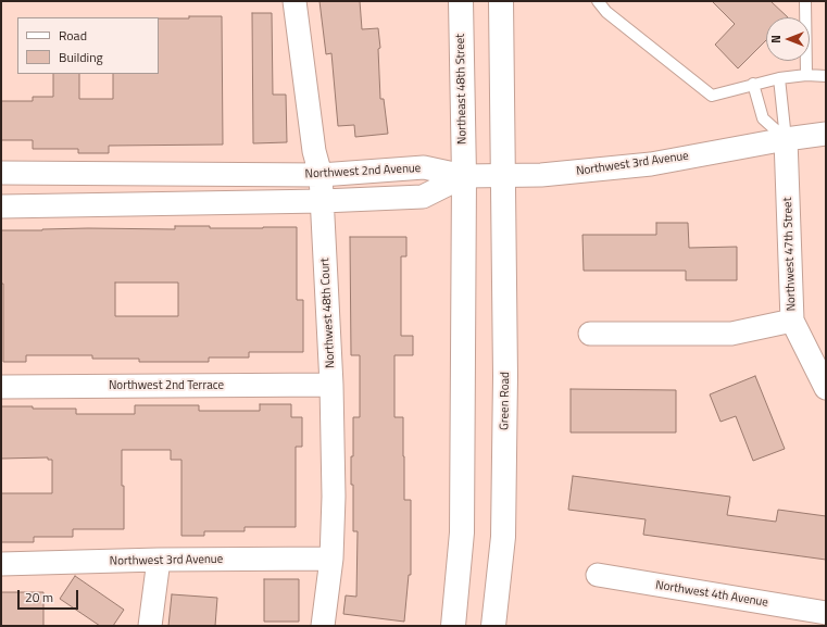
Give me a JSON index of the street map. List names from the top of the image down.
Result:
{
  "streets": {
    "main road": ["Northeast 48th Street", "Green Road"],
    "street": [
      "Northwest 3rd Avenue",
      "Northwest 2nd Avenue",
      "Northwest 47th Street",
      "Northwest 48th Court",
      "Northwest 2nd Terrace",
      "Northwest 4th Avenue"
    ]
  },
  "crossings": [
    ["Northeast 48th Street", "Northwest 3rd Avenue"],
    ["Northeast 48th Street", "Northwest 2nd Avenue"],
    ["Northwest 3rd Avenue", "Northwest 2nd Avenue"],
    ["Northwest 3rd Avenue", "Northwest 47th Street"],
    ["Northwest 3rd Avenue", "Northwest 48th Court"],
    ["Northwest 3rd Avenue", "Green Road"],
    ["Northwest 2nd Avenue", "Northwest 48th Court"],
    ["Northwest 48th Court", "Northwest 2nd Terrace"]
  ],
  "legend": ["Road", "Building"],
  "scale_bar": "20 m",
  "north": "left"
}
